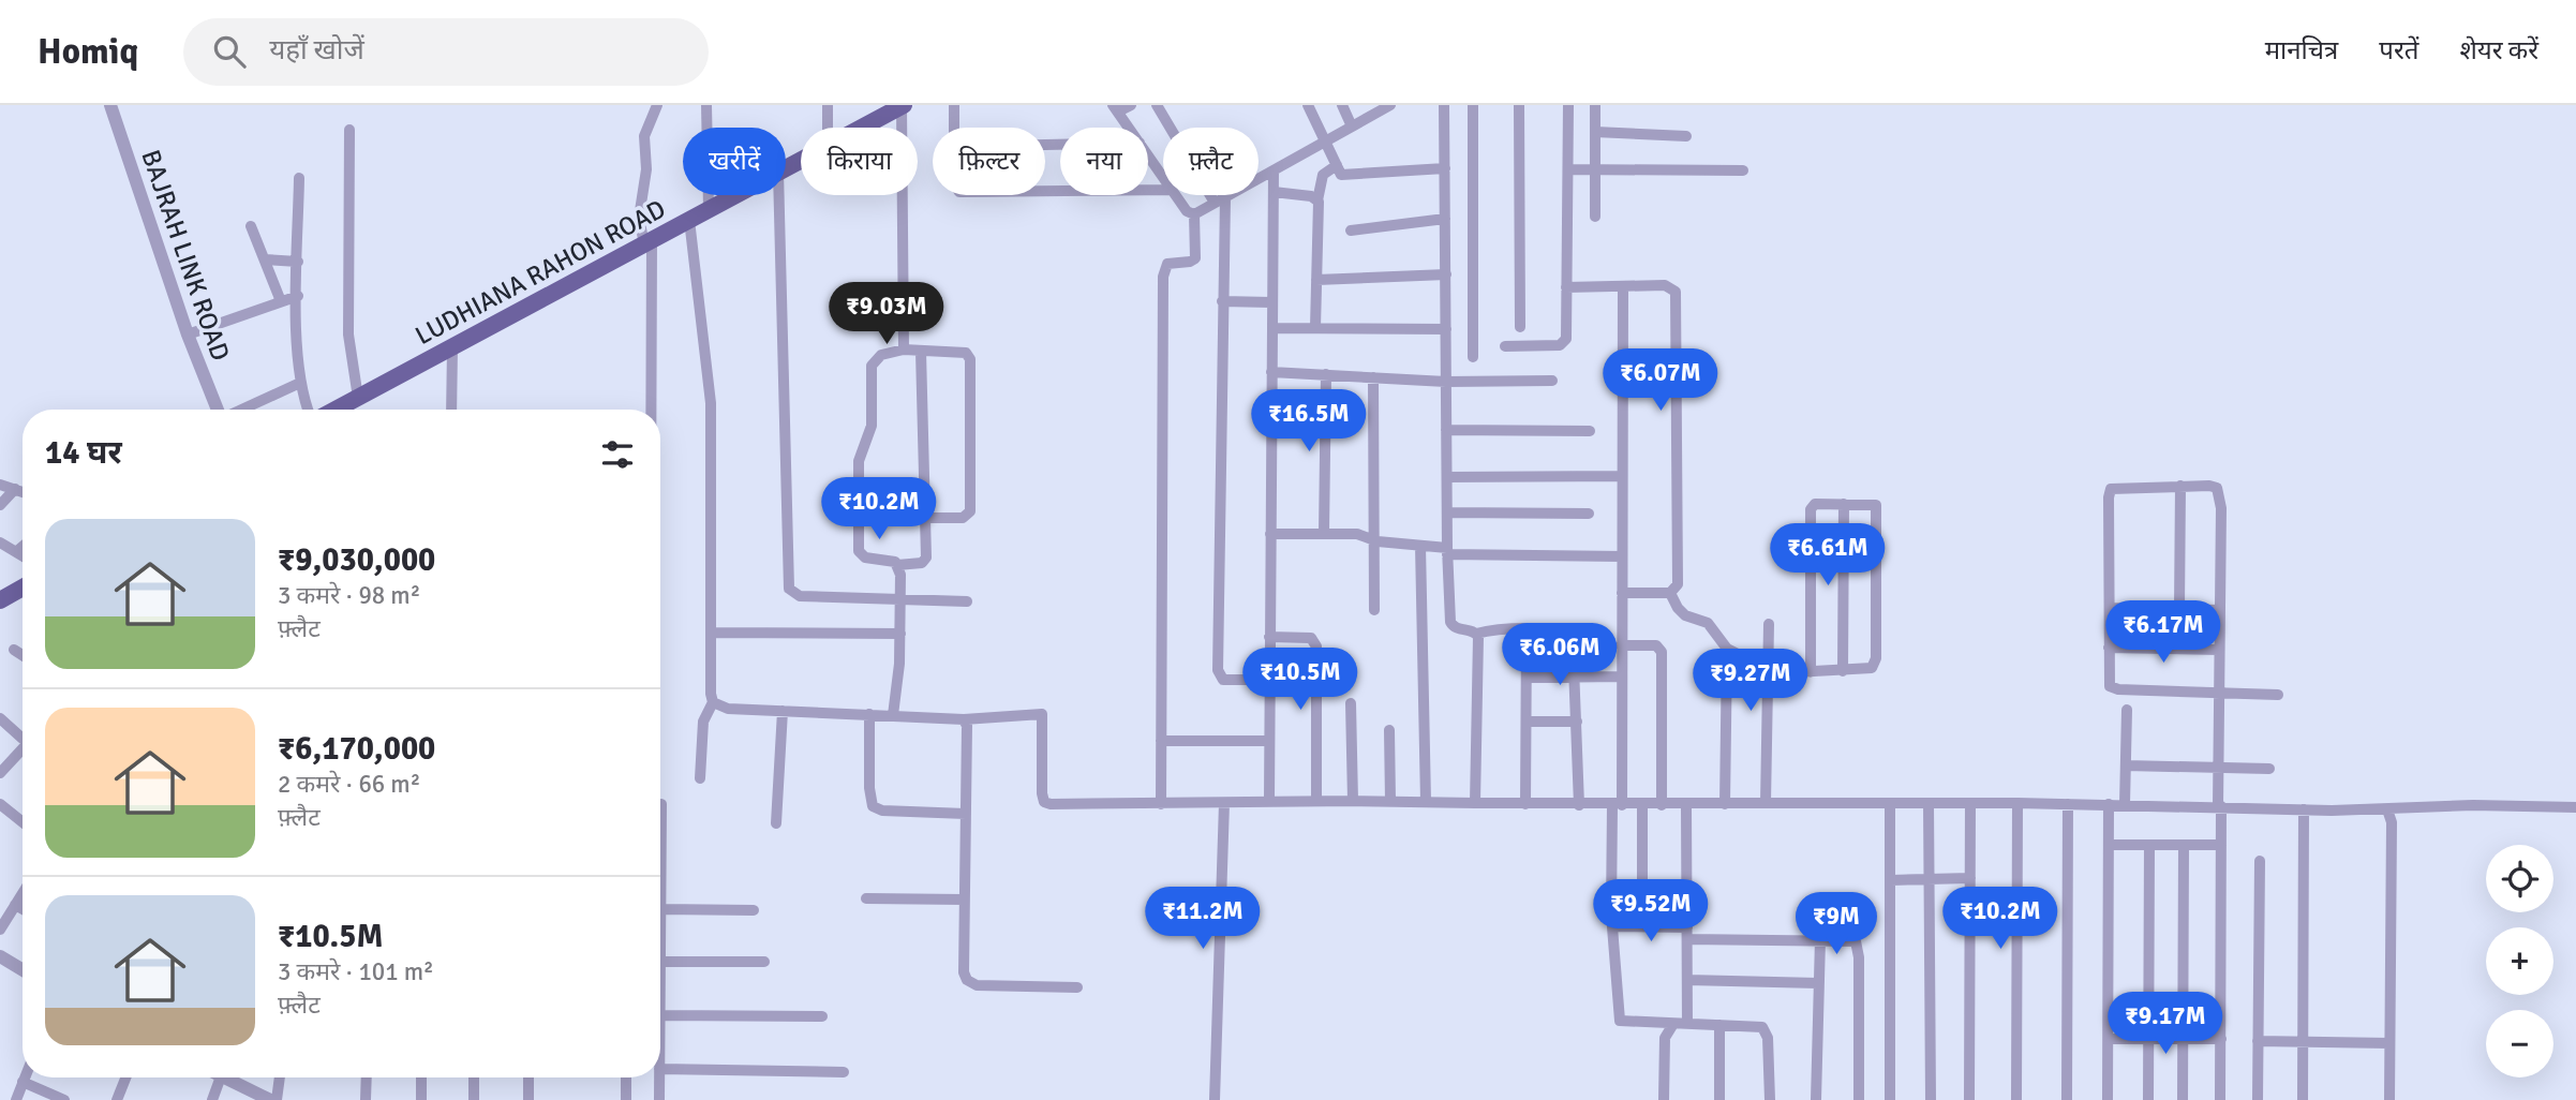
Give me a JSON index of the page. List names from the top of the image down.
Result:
{
  "streets": {
    "main road": ["LUDHIANA RAHON ROAD"],
    "street": ["BAJRAH LINK ROAD"]
  },
  "page": {
    "header": "Homiq",
    "search": "यहाँ खोजें",
    "nav": ["मानचित्र", "परतें", "शेयर करें"],
    "chip": [
      "खरीदें",
      "किराया",
      "फ़िल्टर",
      "नया",
      "फ़्लैट"
    ],
    "price": [
      "₹9.03M",
      "₹6.07M",
      "₹16.5M",
      "₹10.2M",
      "₹6.61M",
      "₹6.17M",
      "₹6.06M",
      "₹10.5M",
      "₹9.27M",
      "₹9.52M",
      "₹11.2M",
      "₹10.2M",
      "₹9M",
      "₹9.17M"
    ],
    "heading": "14 घर",
    "list": [
      {
        "name": "₹9,030,000",
        "note": "3 कमरे · 98 m² · फ़्लैट"
      },
      {
        "name": "₹6,170,000",
        "note": "2 कमरे · 66 m² · फ़्लैट"
      },
      {
        "name": "₹10.5M",
        "note": "3 कमरे · 101 m² · फ़्लैट"
      }
    ],
    "map_buttons": ["+", "−"]
  }
}
